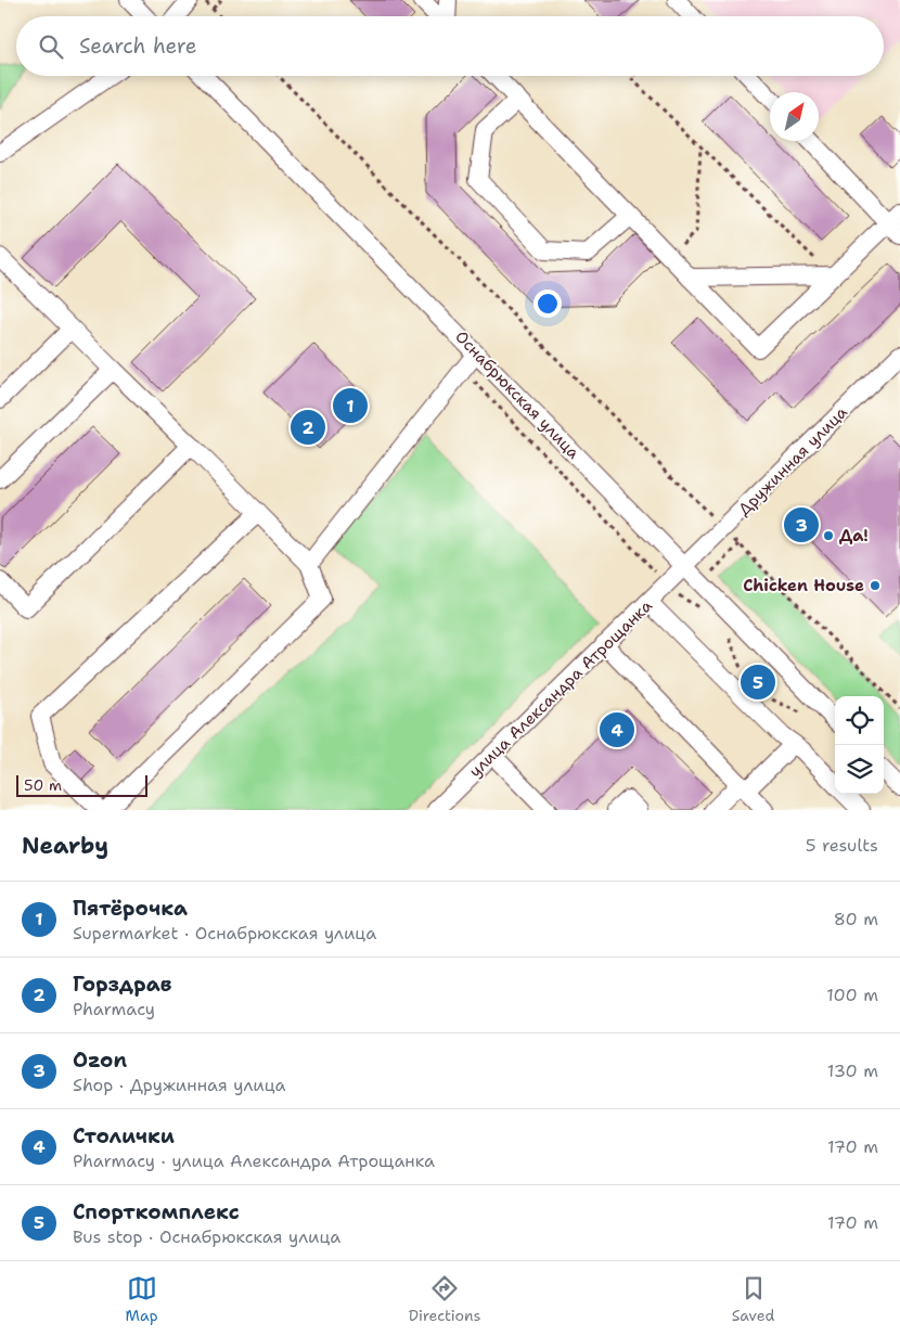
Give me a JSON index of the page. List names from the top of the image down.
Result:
{
  "streets": {
    "street": ["Оснабрюкская улица", "Дружинная улица", "улица Александра Атрощанка"]
  },
  "crossings": [
    ["Оснабрюкская улица", "Дружинная улица"],
    ["Оснабрюкская улица", "улица Александра Атрощанка"],
    ["Дружинная улица", "улица Александра Атрощанка"]
  ],
  "places": ["Да!", "Chicken House"],
  "scale_bar": "50 m",
  "north": "top right",
  "page": {
    "search": "Search here",
    "pins": [
      "1",
      "2",
      "3",
      "5",
      "4"
    ],
    "scale": "50 m",
    "heading": ["Nearby", "5 results"],
    "list": [
      {
        "mark": "1",
        "name": "Пятёрочка",
        "note": "Supermarket · Оснабрюкская улица",
        "value": "80 m"
      },
      {
        "mark": "2",
        "name": "Горздрав",
        "note": "Pharmacy",
        "value": "100 m"
      },
      {
        "mark": "3",
        "name": "Ozon",
        "note": "Shop · Дружинная улица",
        "value": "130 m"
      },
      {
        "mark": "4",
        "name": "Столички",
        "note": "Pharmacy · улица Александра Атрощанка",
        "value": "170 m"
      },
      {
        "mark": "5",
        "name": "Спорткомплекс",
        "note": "Bus stop · Оснабрюкская улица",
        "value": "170 m"
      }
    ],
    "nav": ["Map", "Directions", "Saved"]
  }
}
